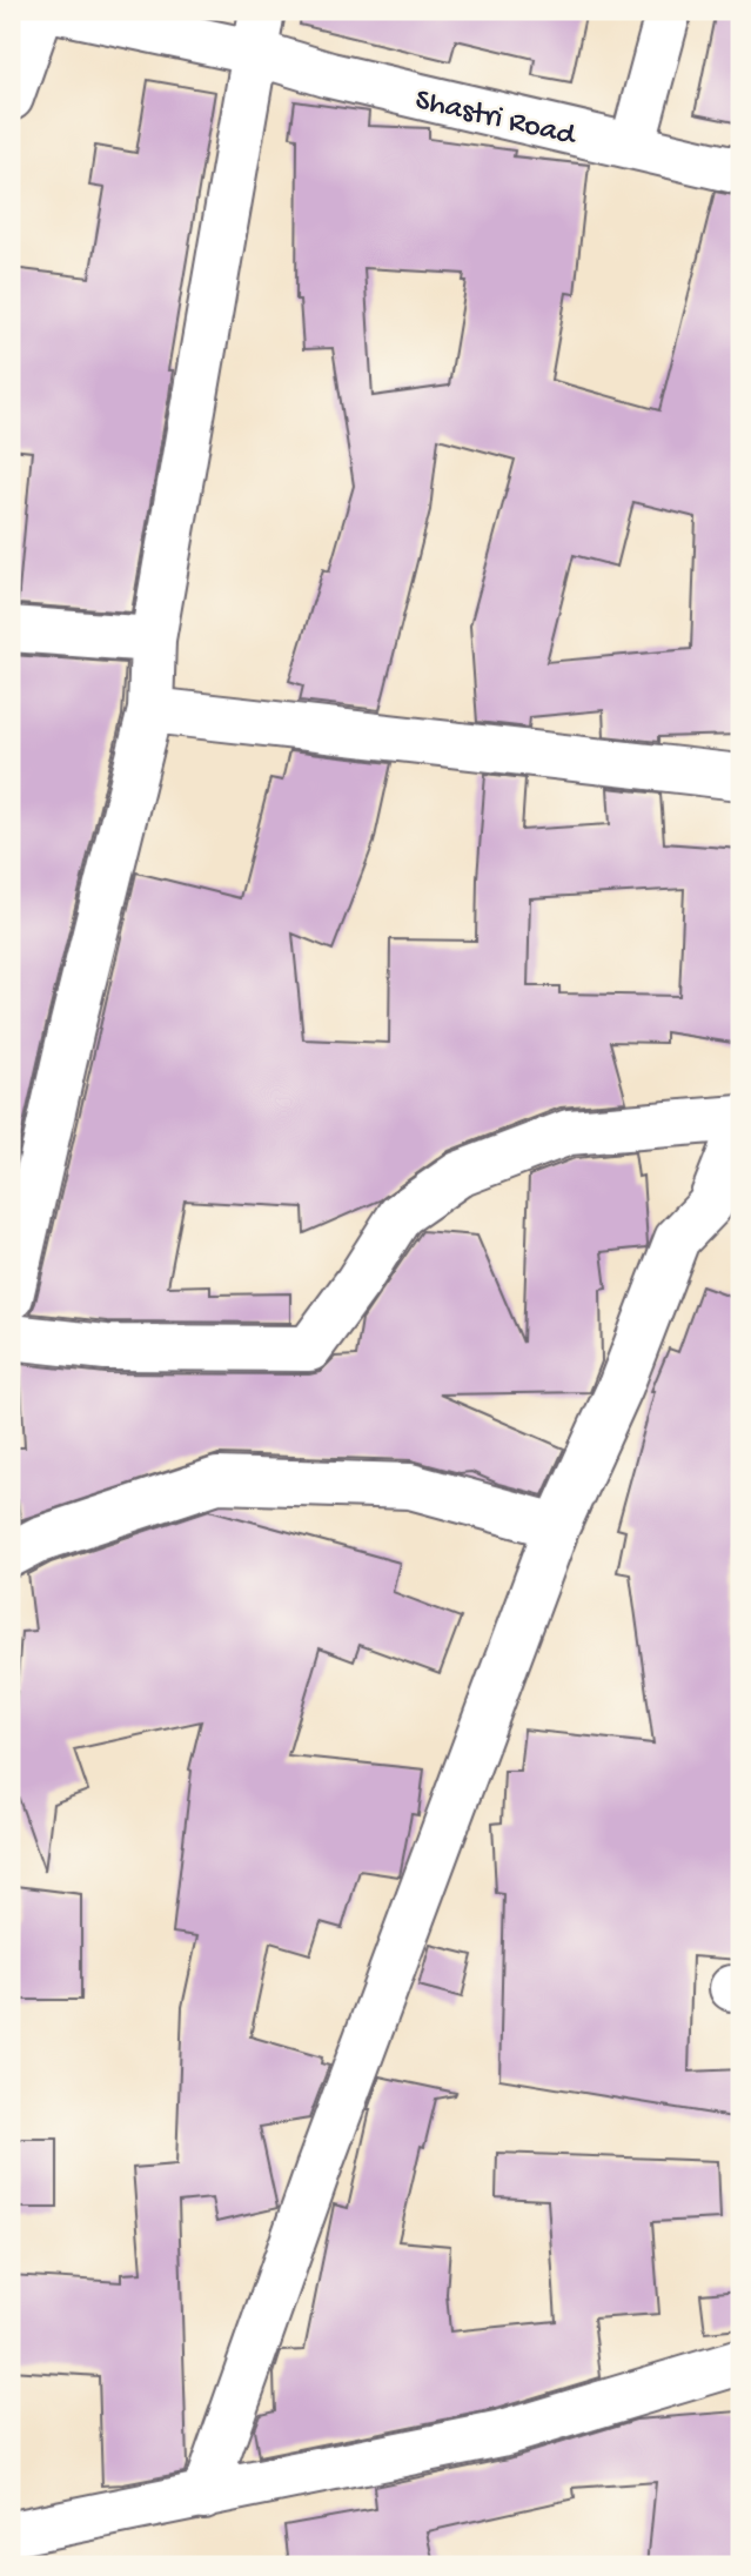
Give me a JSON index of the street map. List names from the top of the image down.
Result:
{
  "streets": {
    "street": ["Shastri Road"]
  }
}
